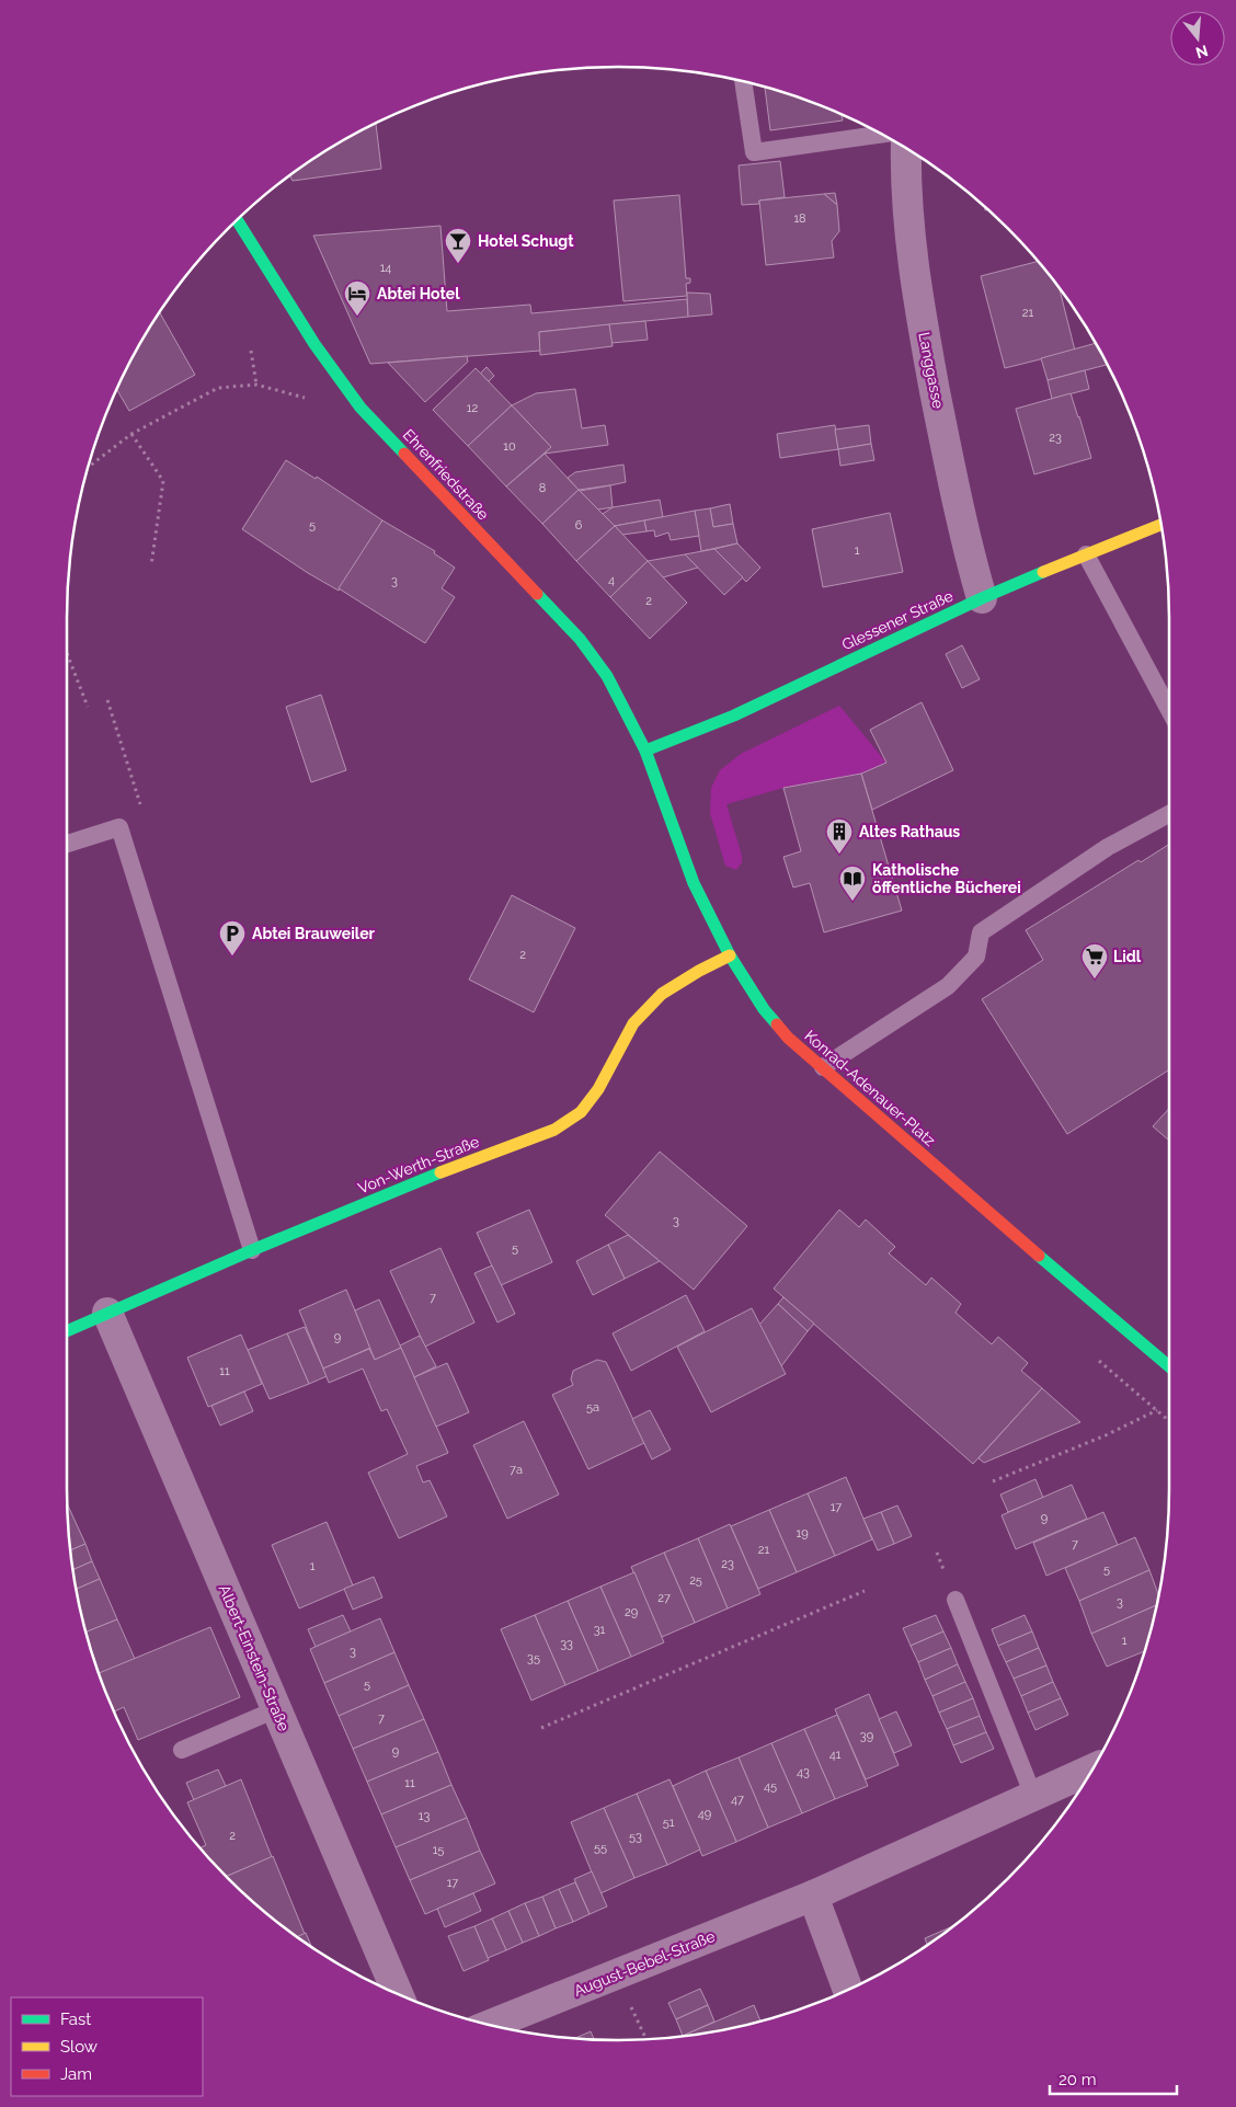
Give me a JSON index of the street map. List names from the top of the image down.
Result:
{
  "streets": {
    "street": [
      "Langgasse",
      "Ehrenfriedstraße",
      "Glessener Straße",
      "Konrad-Adenauer-Platz",
      "Von-Werth-Straße",
      "Albert-Einstein-Straße",
      "August-Bebel-Straße"
    ]
  },
  "crossings": [
    ["Langgasse", "Glessener Straße"],
    ["Ehrenfriedstraße", "Glessener Straße"],
    ["Ehrenfriedstraße", "Konrad-Adenauer-Platz"],
    ["Glessener Straße", "Konrad-Adenauer-Platz"],
    ["Konrad-Adenauer-Platz", "Von-Werth-Straße"],
    ["Von-Werth-Straße", "Albert-Einstein-Straße"]
  ],
  "places": {
    "bar": ["Hotel Schugt"],
    "hotel": ["Abtei Hotel"],
    "building": ["Altes Rathaus"],
    "library": ["Katholische öffentliche Bücherei"],
    "parking": ["Abtei Brauweiler"],
    "supermarket": ["Lidl"]
  },
  "house_numbers": [
    "18",
    "14",
    "21",
    "12",
    "23",
    "10",
    "8",
    "5",
    "6",
    "1",
    "4",
    "3",
    "2",
    "2",
    "3",
    "5",
    "7",
    "9",
    "11",
    "5a",
    "7a",
    "17",
    "9",
    "19",
    "7",
    "21",
    "23",
    "1",
    "5",
    "25",
    "27",
    "3",
    "29",
    "31",
    "1",
    "33",
    "3",
    "35",
    "5",
    "7",
    "39",
    "9",
    "41",
    "43",
    "11",
    "45",
    "47",
    "49",
    "13",
    "51",
    "2",
    "53",
    "55",
    "15",
    "17"
  ],
  "legend": ["Fast", "Slow", "Jam"],
  "scale_bar": "20 m",
  "north": "bottom"
}
